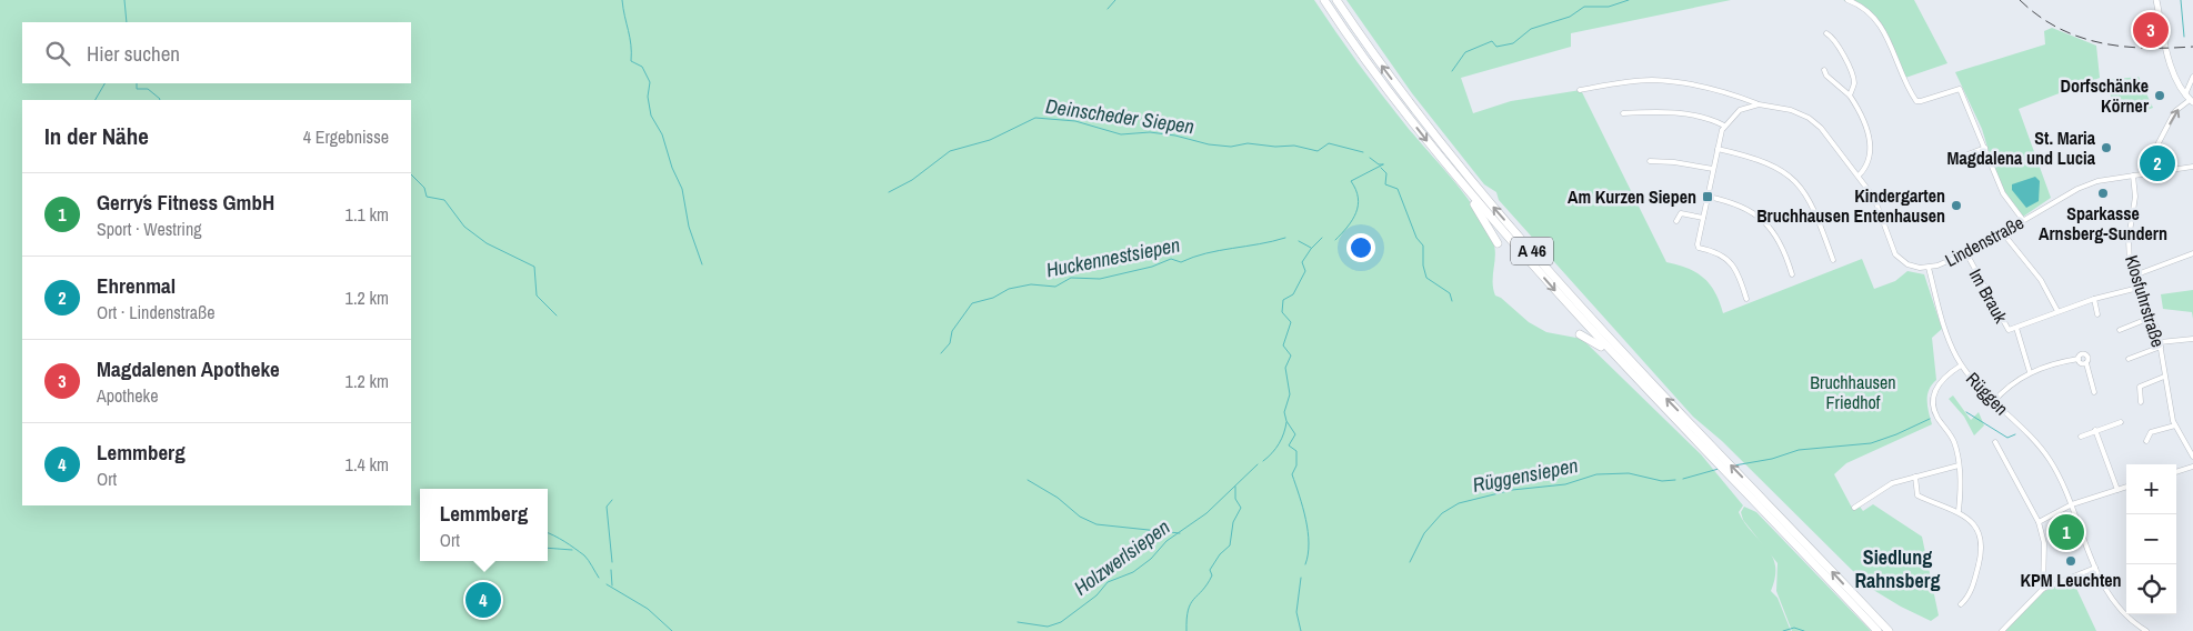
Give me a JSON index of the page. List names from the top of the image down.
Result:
{
  "streets": {
    "highway": ["A 46"],
    "street": [
      "Lindenstraße",
      "Im Brauk",
      "Klosfuhrstraße",
      "Rüggen"
    ]
  },
  "crossings": [
    ["Lindenstraße", "Im Brauk"],
    ["Lindenstraße", "Klosfuhrstraße"],
    ["Lindenstraße", "Rüggen"],
    ["Im Brauk", "Klosfuhrstraße"]
  ],
  "districts": ["Siedlung Rahnsberg"],
  "water": [
    "Deinscheder Siepen",
    "Huckennestsiepen",
    "Rüggensiepen",
    "Holzwerlsiepen"
  ],
  "parks": ["Bruchhausen Friedhof"],
  "places": {
    "other": [
      "Dorfschänke Körner",
      "St. Maria Magdalena und Lucia",
      "Sparkasse Arnsberg-Sundern",
      "Kindergarten Bruchhausen Entenhausen",
      "KPM Leuchten"
    ],
    "transit": ["Am Kurzen Siepen"]
  },
  "page": {
    "pins": [
      "3",
      "2",
      "1",
      "4"
    ],
    "search": "Hier suchen",
    "heading": ["In der Nähe", "4 Ergebnisse"],
    "list": [
      {
        "mark": "1",
        "name": "Gerry´s Fitness GmbH",
        "note": "Sport · Westring",
        "value": "1.1 km"
      },
      {
        "mark": "2",
        "name": "Ehrenmal",
        "note": "Ort · Lindenstraße",
        "value": "1.2 km"
      },
      {
        "mark": "3",
        "name": "Magdalenen Apotheke",
        "note": "Apotheke",
        "value": "1.2 km"
      },
      {
        "mark": "4",
        "name": "Lemmberg",
        "note": "Ort",
        "value": "1.4 km"
      }
    ],
    "map_buttons": ["+", "−"],
    "popup": ["Lemmberg", "Ort"]
  }
}
